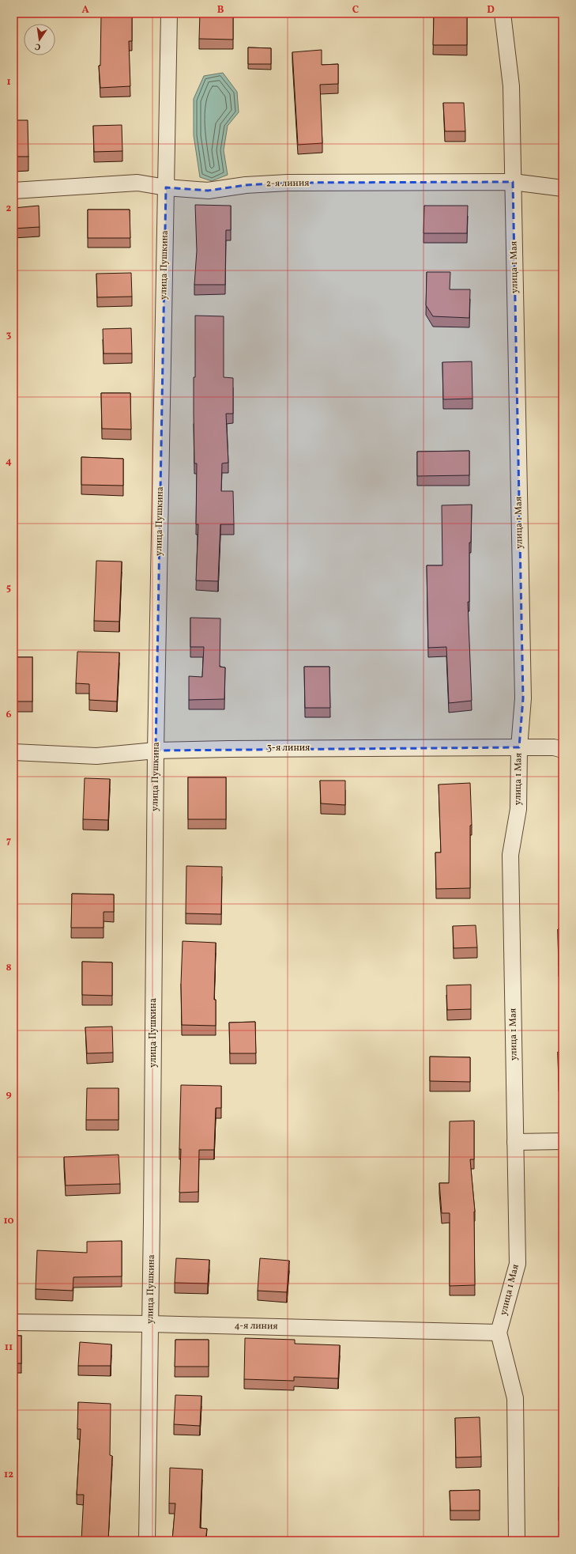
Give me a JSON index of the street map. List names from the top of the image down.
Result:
{
  "streets": {
    "street": [
      "2-я линия",
      "улица Пушкина",
      "улица 1 Мая",
      "3-я линия",
      "4-я линия"
    ]
  },
  "crossings": [
    ["2-я линия", "улица Пушкина"],
    ["2-я линия", "улица 1 Мая"],
    ["улица Пушкина", "3-я линия"],
    ["улица Пушкина", "4-я линия"],
    ["улица 1 Мая", "3-я линия"],
    ["улица 1 Мая", "4-я линия"]
  ],
  "north": "bottom",
  "grid": {
    "columns": [
      "A",
      "B",
      "C",
      "D"
    ],
    "rows": [
      "1",
      "2",
      "3",
      "4",
      "5",
      "6",
      "7",
      "8",
      "9",
      "10",
      "11",
      "12"
    ]
  }
}
